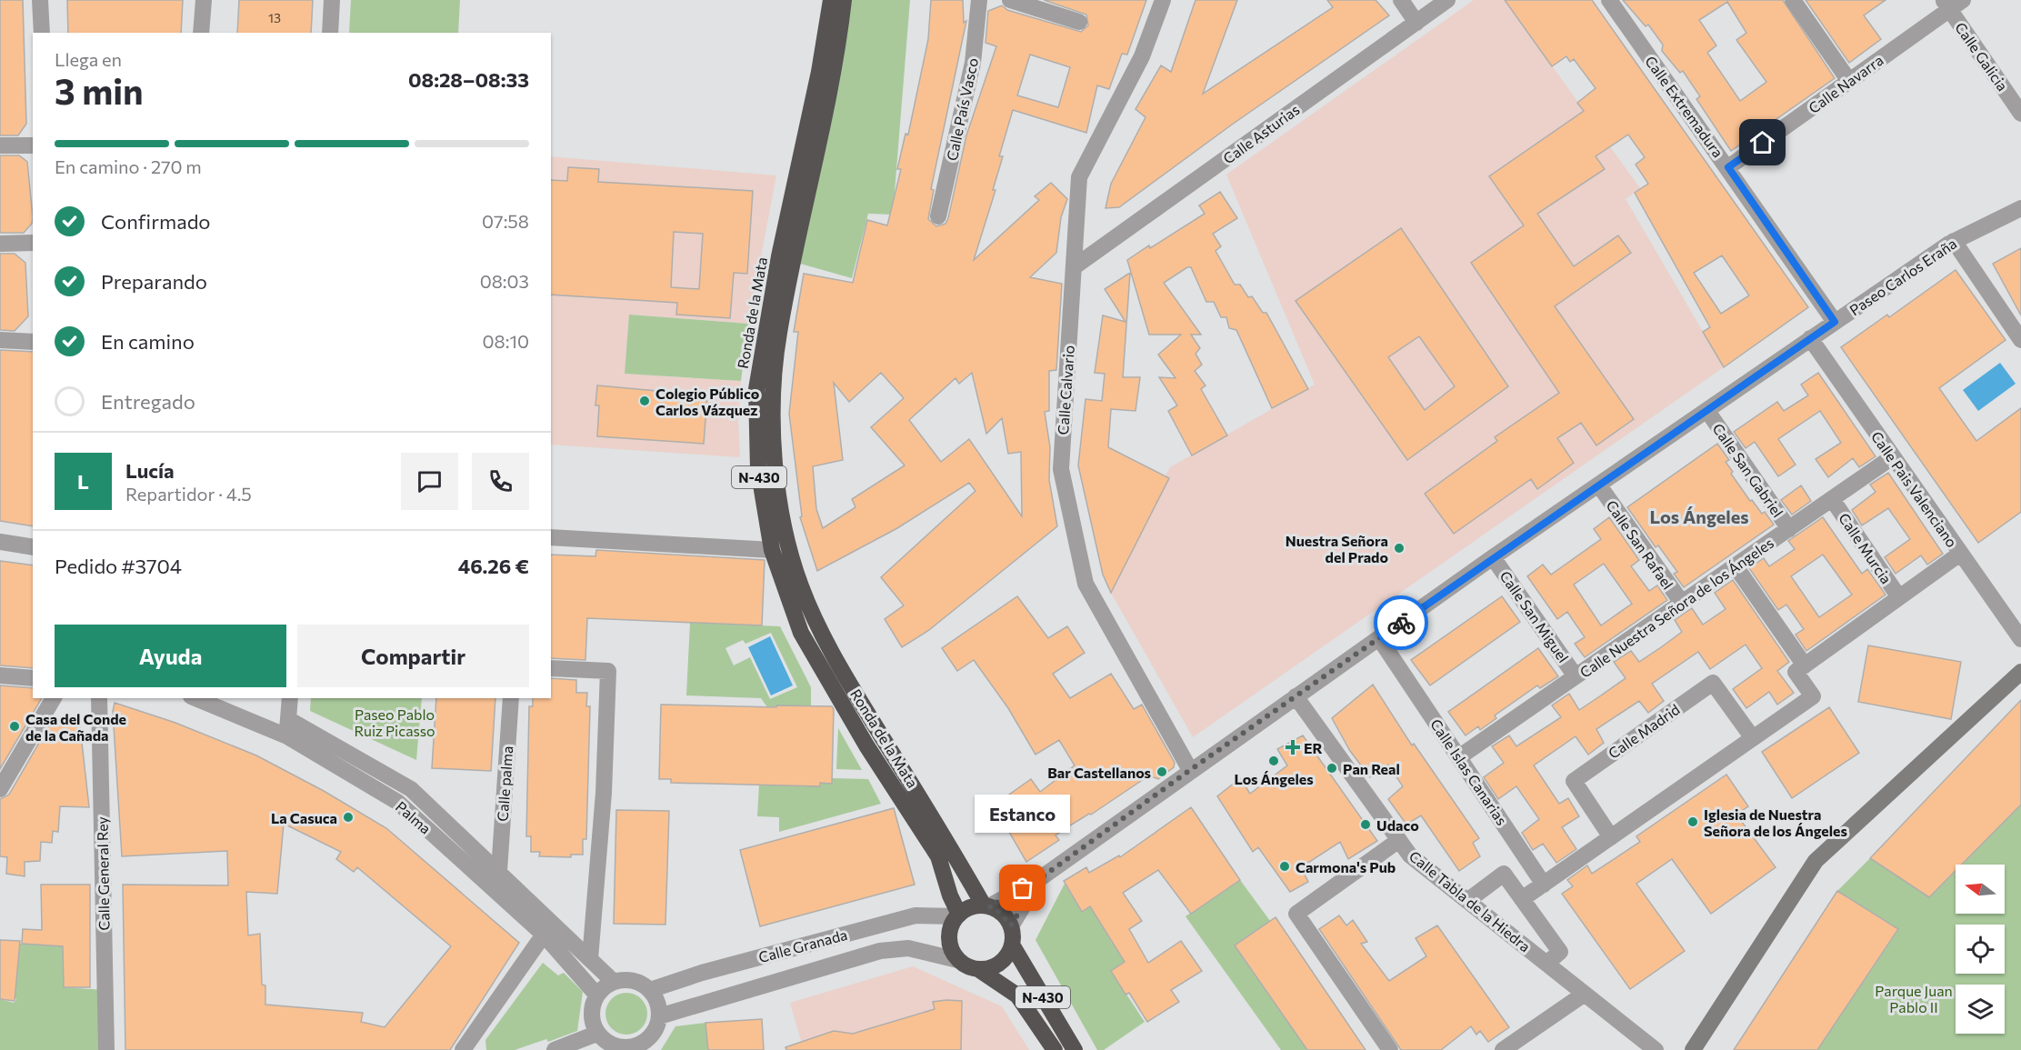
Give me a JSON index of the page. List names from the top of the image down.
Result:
{
  "streets": {
    "highway": ["Ronda de la Mata", "N-430"],
    "street": [
      "Calle Galicia",
      "Calle Navarra",
      "Calle Extremadura",
      "Calle País Vasco",
      "Calle Asturias",
      "Paseo Carlos Eraña",
      "Calle Calvario",
      "Calle San Gabriel",
      "Calle Pais Valenciano",
      "Calle San Rafael",
      "Calle Murcia",
      "Calle Nuestra Señora de los Ángeles",
      "Calle San Miguel",
      "Calle Madrid",
      "Calle Islas Canarias",
      "Calle palma",
      "Palma",
      "Calle General Rey",
      "Calle Tabla de la Hiedra",
      "Calle Granada"
    ]
  },
  "crossings": [
    ["Calle Galicia", "Calle Navarra"],
    ["Calle Navarra", "Calle Extremadura"],
    ["Calle Extremadura", "Paseo Carlos Eraña"],
    ["Calle Asturias", "Calle Calvario"],
    ["Paseo Carlos Eraña", "Ronda de la Mata"],
    ["Paseo Carlos Eraña", "Calle Calvario"],
    ["Paseo Carlos Eraña", "Calle San Gabriel"],
    ["Paseo Carlos Eraña", "N-430"],
    ["Paseo Carlos Eraña", "Calle Pais Valenciano"],
    ["Paseo Carlos Eraña", "Calle San Rafael"],
    ["Paseo Carlos Eraña", "Calle San Miguel"],
    ["Paseo Carlos Eraña", "Calle Islas Canarias"],
    ["Paseo Carlos Eraña", "Calle Tabla de la Hiedra"],
    ["Paseo Carlos Eraña", "Calle Granada"],
    ["Ronda de la Mata", "N-430"],
    ["Ronda de la Mata", "Calle Granada"],
    ["Calle San Gabriel", "Calle Nuestra Señora de los Ángeles"],
    ["N-430", "Calle Granada"],
    ["Calle Pais Valenciano", "Calle Nuestra Señora de los Ángeles"],
    ["Calle San Rafael", "Calle Nuestra Señora de los Ángeles"],
    ["Calle Murcia", "Calle Nuestra Señora de los Ángeles"],
    ["Calle Nuestra Señora de los Ángeles", "Calle San Miguel"],
    ["Calle Nuestra Señora de los Ángeles", "Calle Islas Canarias"],
    ["Calle palma", "Palma"],
    ["Palma", "Calle Granada"]
  ],
  "districts": ["Los Ángeles"],
  "parks": ["Paseo Pablo Ruiz Picasso", "Parque Juan Pablo II"],
  "places": {
    "other": [
      "Colegio Público Carlos Vázquez",
      "Nuestra Señora del Prado",
      "Casa del Conde de la Cañada",
      "Los Ángeles",
      "Pan Real",
      "Bar Castellanos",
      "La Casuca",
      "Iglesia de Nuestra Señora de los Ángeles",
      "Udaco",
      "Carmona's Pub",
      "Estanco"
    ],
    "health": ["ER"]
  },
  "house_numbers": ["13"],
  "north": "left",
  "page": {
    "heading": ["3 min", "Llega en", "08:28–08:33"],
    "panel": [
      "Lucía",
      "Repartidor · 4.5",
      "Pedido #3704",
      "46.26 €"
    ],
    "bar": "En camino · 270 m",
    "list": [
      ["Confirmado", "07:58"],
      ["Preparando", "08:03"],
      ["En camino", "08:10"],
      "Entregado"
    ],
    "round": "L",
    "buttons": ["Ayuda", "Compartir"],
    "bubble": "Estanco"
  }
}
